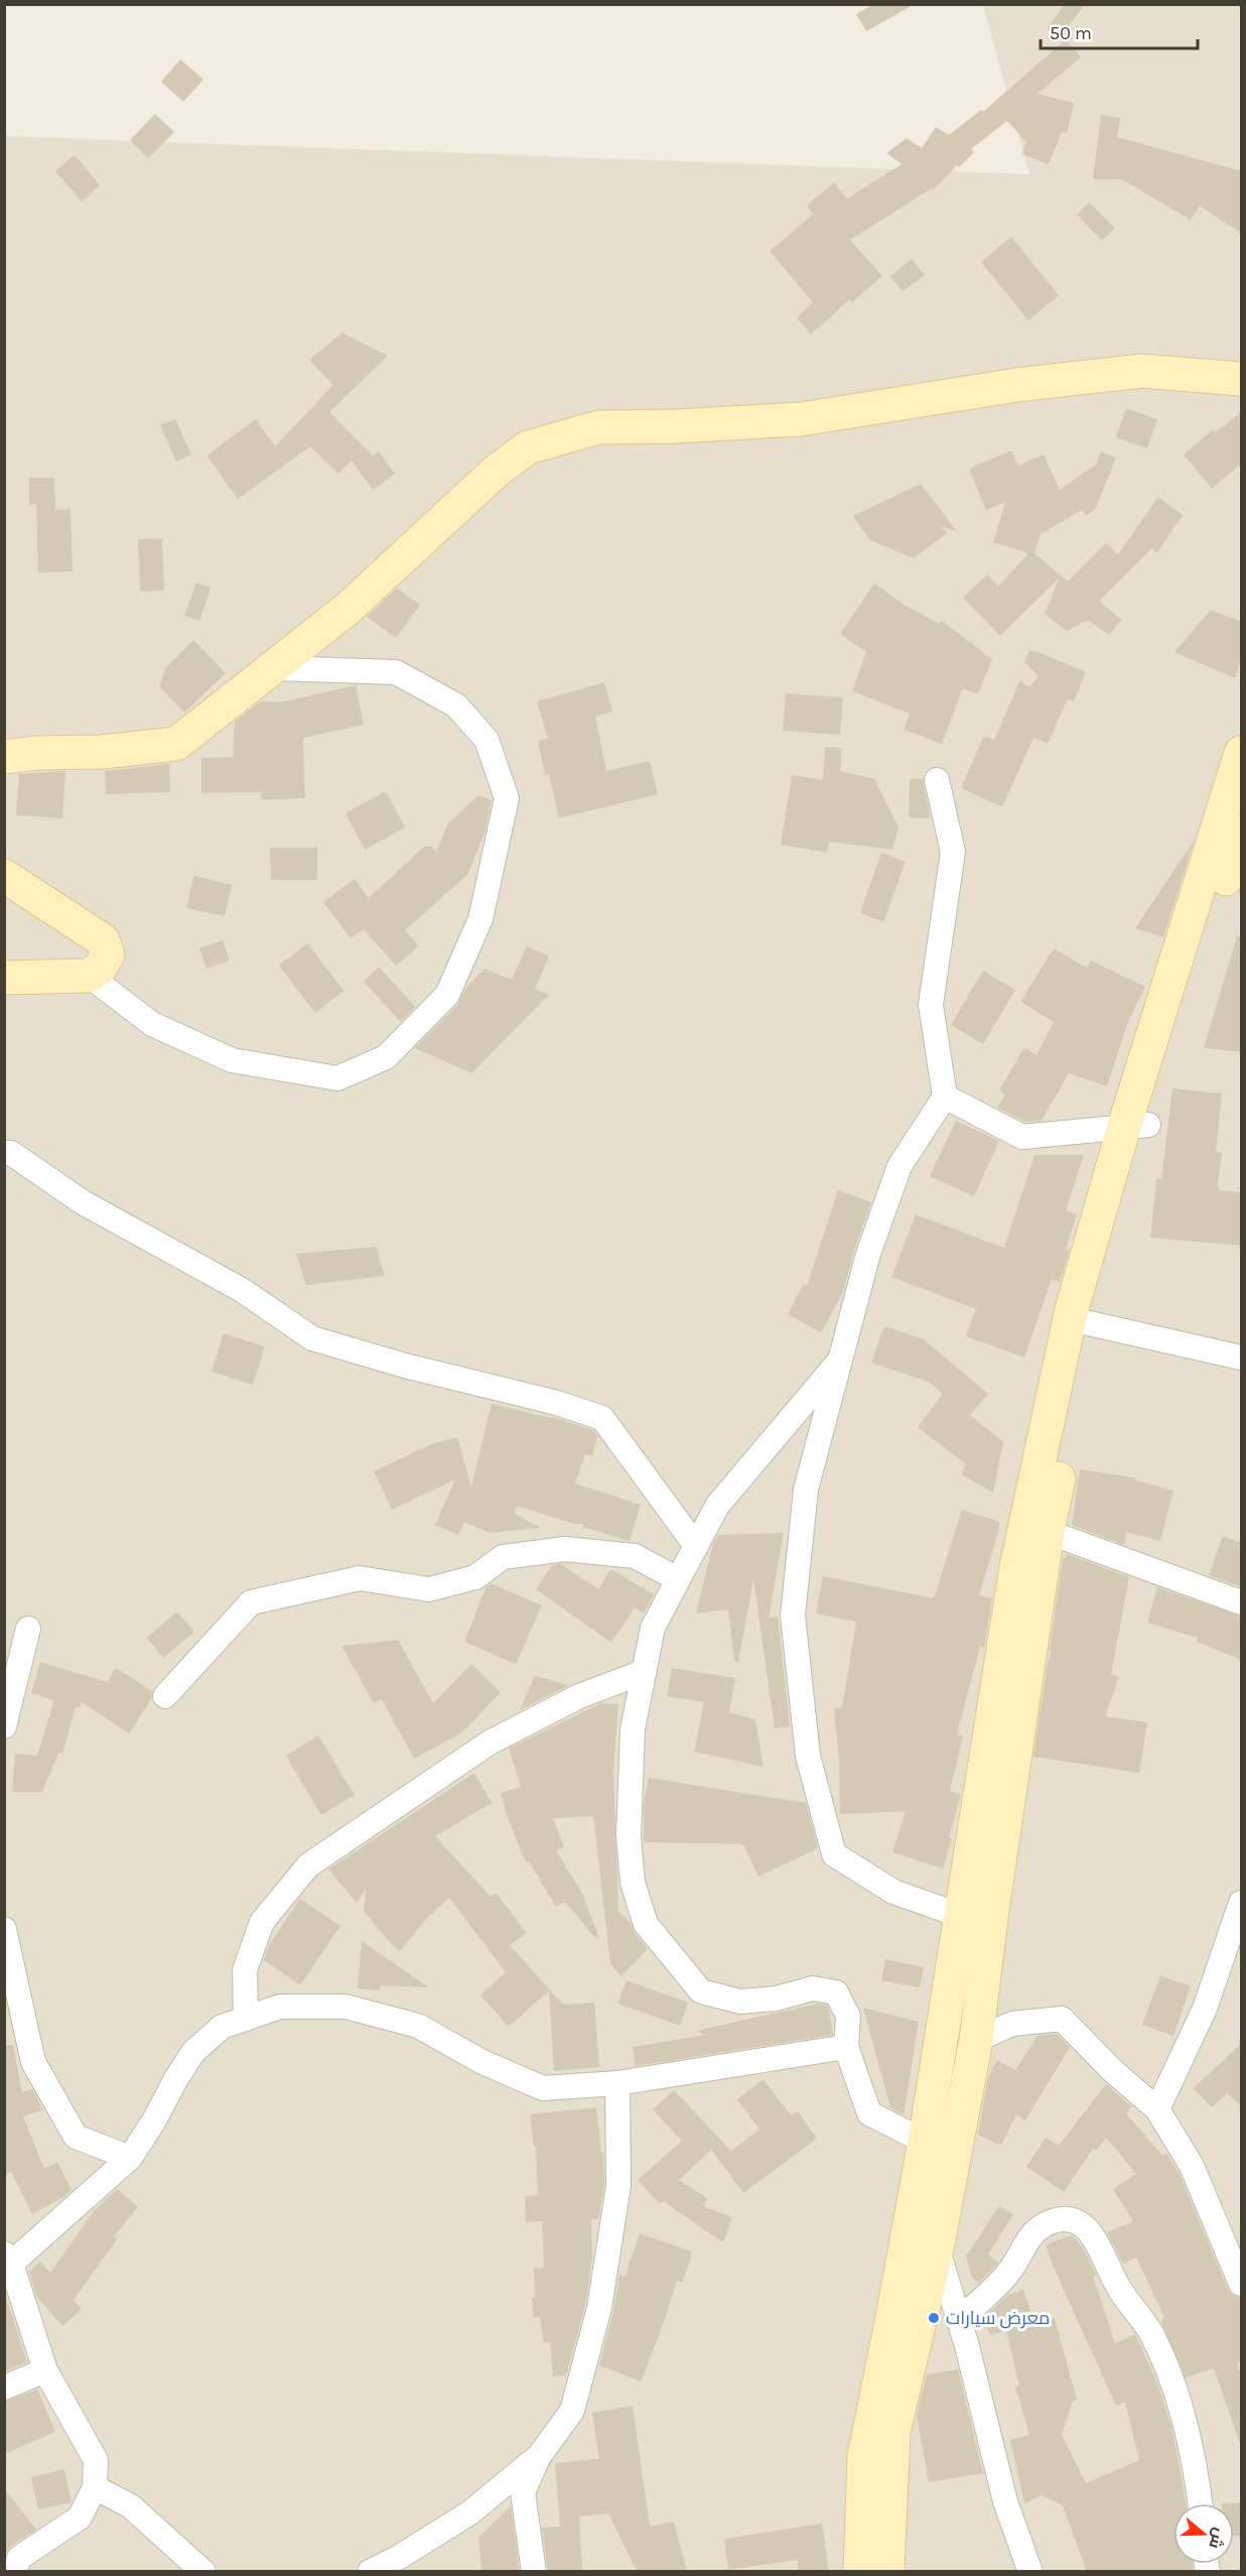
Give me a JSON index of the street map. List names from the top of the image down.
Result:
{
  "places": ["معرض سيارات"],
  "scale_bar": "50 m",
  "north": "right"
}
